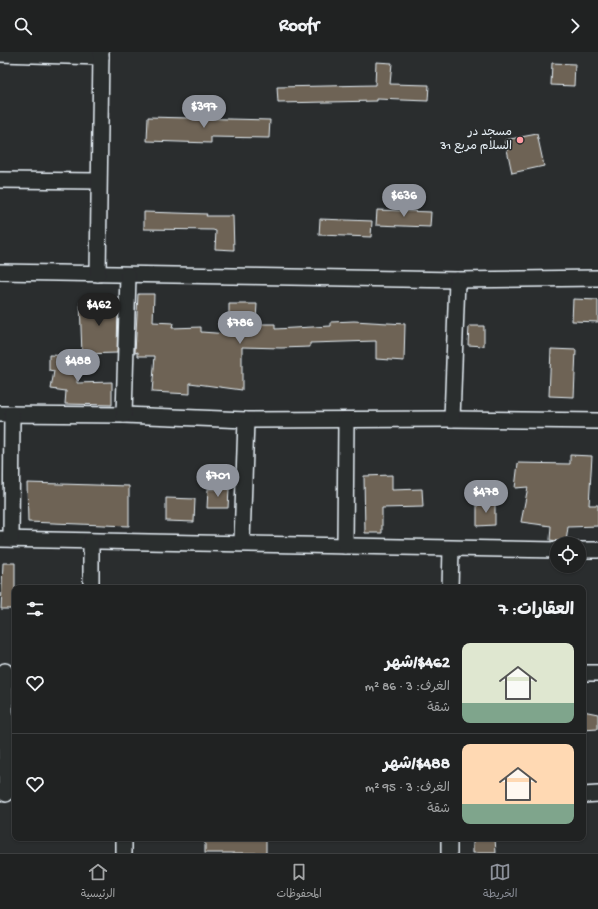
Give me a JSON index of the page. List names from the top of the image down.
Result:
{
  "places": ["مسجد در السلام مربع 31"],
  "page": {
    "header": "Roofr",
    "price": [
      "$397",
      "$636",
      "$462",
      "$786",
      "$488",
      "$701",
      "$478"
    ],
    "heading": "العقارات: 7",
    "list": [
      {
        "name": "$462/شهر",
        "note": "الغرف: 3 · 86 m² · شقة"
      },
      {
        "name": "$488/شهر",
        "note": "الغرف: 3 · 95 m² · شقة"
      }
    ],
    "tabs": ["الخريطة", "المحفوظات", "الرئيسية"]
  }
}
